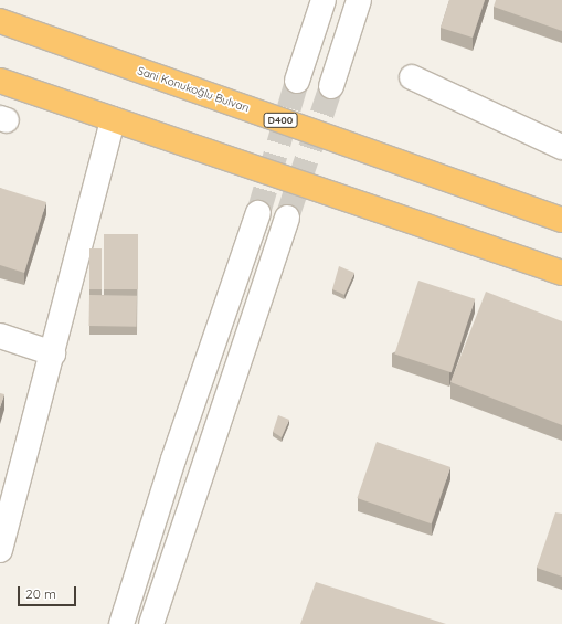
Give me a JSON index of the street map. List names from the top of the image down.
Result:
{
  "streets": {
    "highway": ["Sani Konukoğlu Bulvarı", "D400"]
  },
  "scale_bar": "20 m"
}
